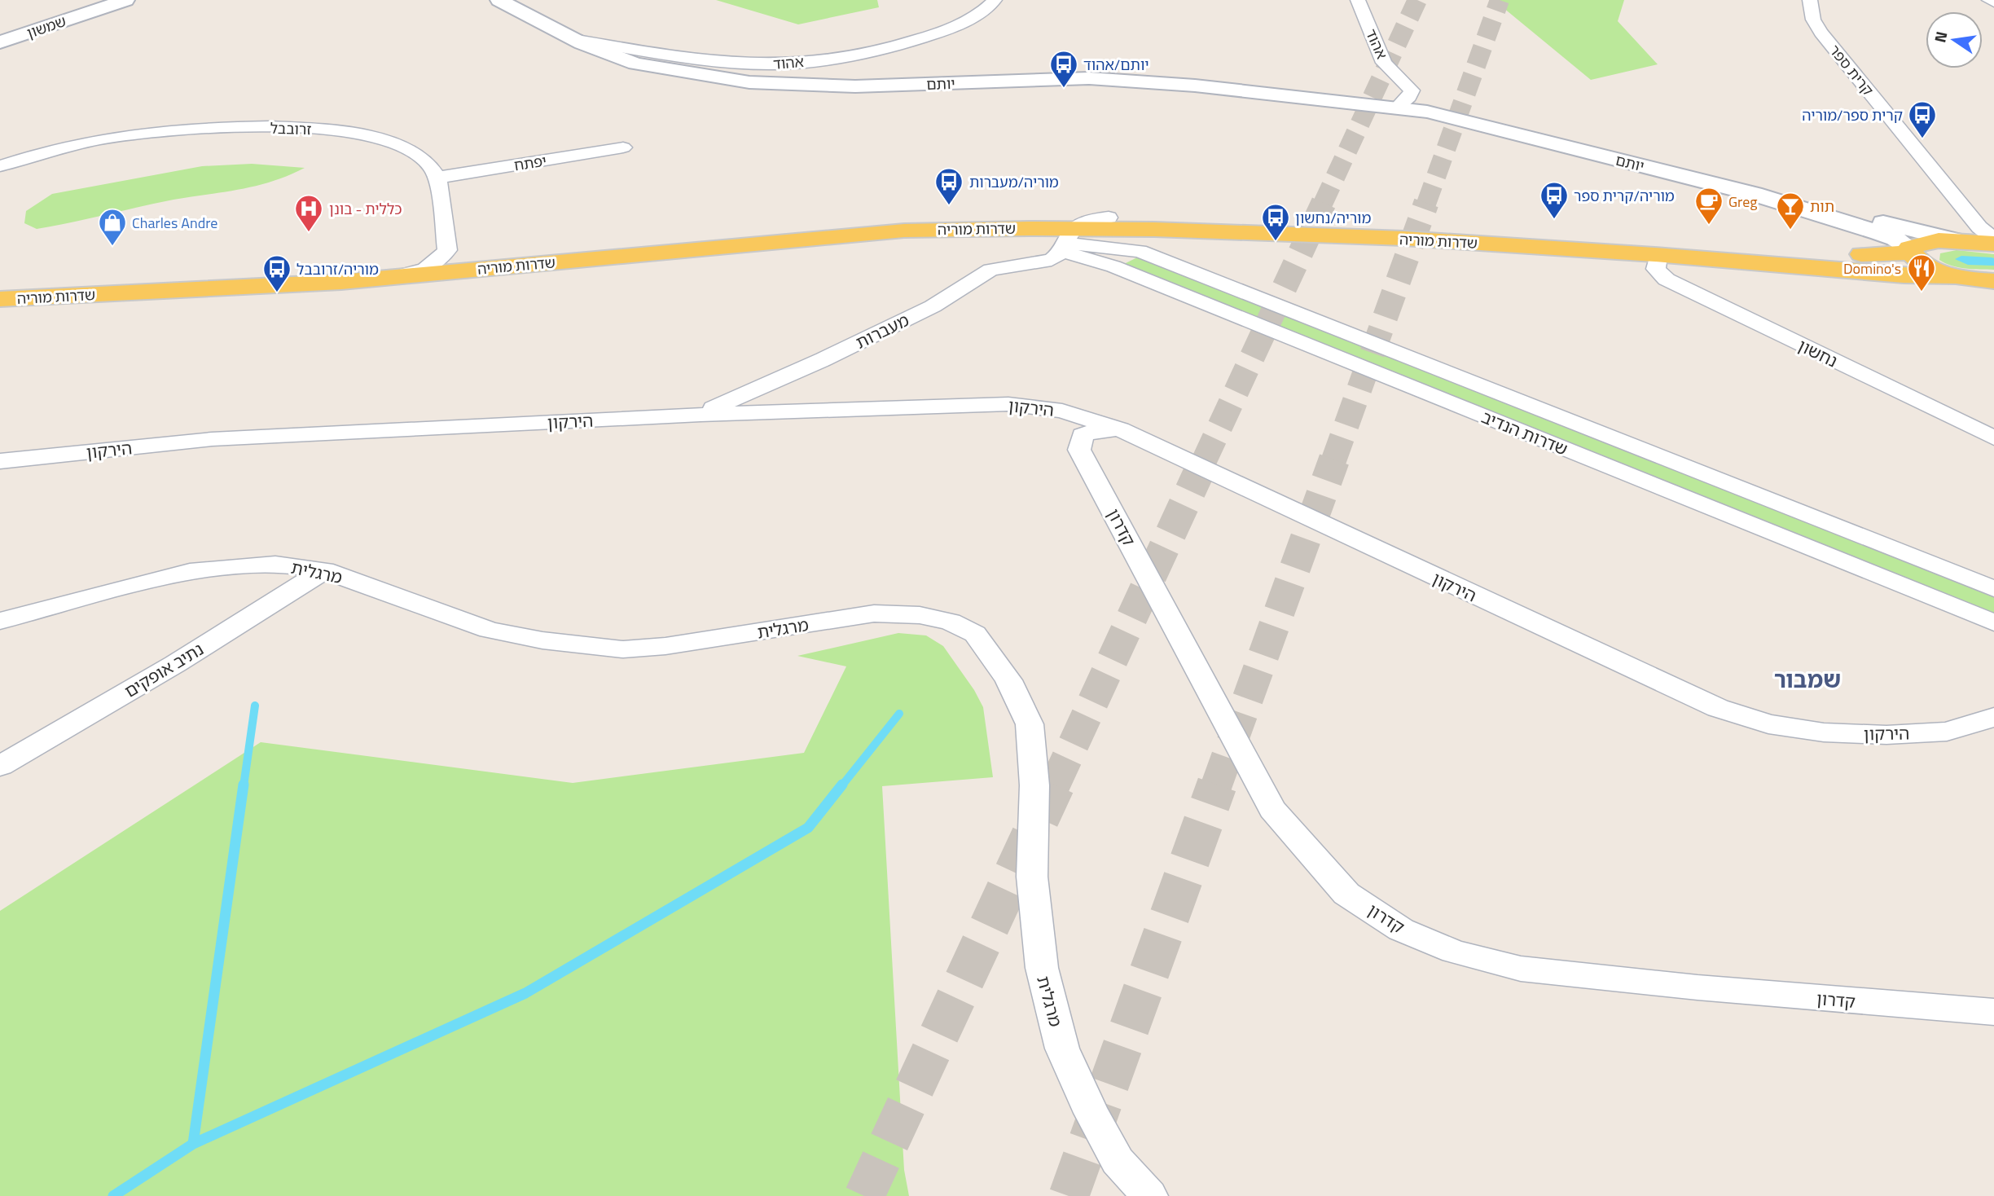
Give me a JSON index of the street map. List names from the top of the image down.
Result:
{
  "streets": {
    "main road": ["שדרות מוריה"],
    "street": [
      "שמשון",
      "אהוד",
      "קרית ספר",
      "יותם",
      "זרובבל",
      "יפתח",
      "מעברות",
      "נחשון",
      "הירקון",
      "שדרות הנדיב",
      "קדרון",
      "מרגלית",
      "נתיב אופקים"
    ]
  },
  "crossings": [
    ["אהוד", "יותם"],
    ["יותם", "שדרות מוריה"],
    ["זרובבל", "יפתח"],
    ["שדרות מוריה", "מעברות"],
    ["שדרות מוריה", "נחשון"],
    ["שדרות מוריה", "שדרות הנדיב"],
    ["מעברות", "הירקון"],
    ["מעברות", "שדרות הנדיב"],
    ["הירקון", "קדרון"],
    ["מרגלית", "נתיב אופקים"]
  ],
  "districts": ["שמבור"],
  "places": {
    "bus stop": [
      "יותם/אהוד",
      "קרית ספר/מוריה",
      "מוריה/מעברות",
      "מוריה/קרית ספר",
      "מוריה/נחשון",
      "מוריה/זרובבל"
    ],
    "cafe": ["Greg"],
    "bar": ["תות"],
    "hospital": ["כללית - בונן"],
    "shop": ["Charles Andre"],
    "restaurant": ["Domino's"]
  },
  "north": "left"
}
